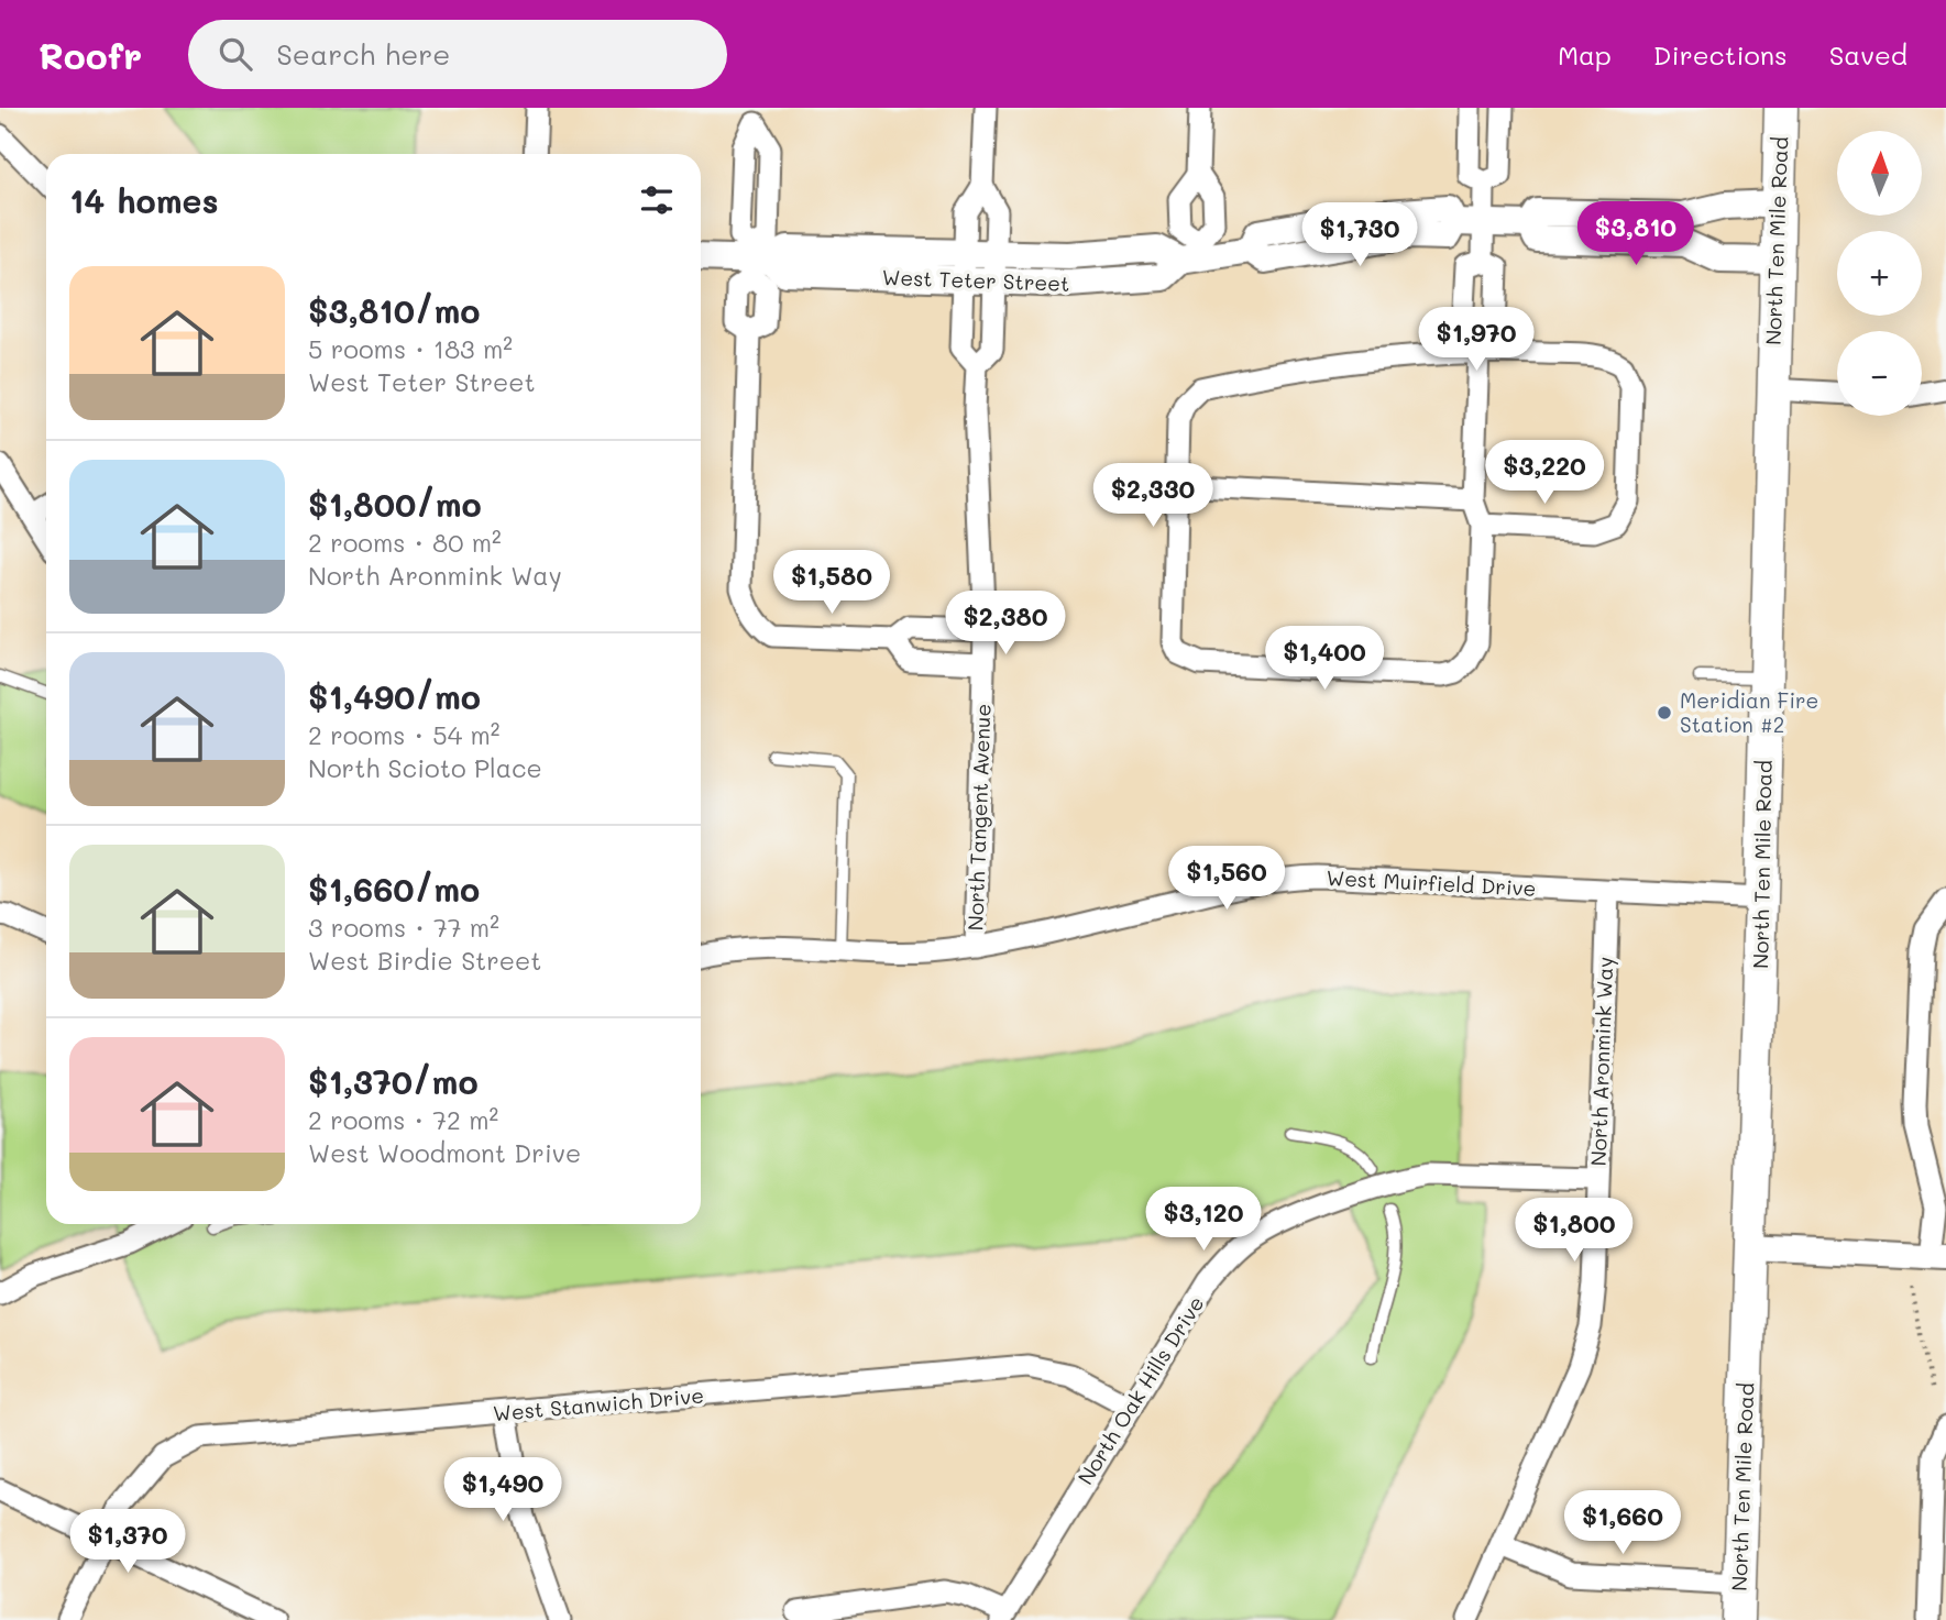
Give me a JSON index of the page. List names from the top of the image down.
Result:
{
  "streets": {
    "main road": ["North Ten Mile Road"],
    "street": [
      "West Teter Street",
      "North Tangent Avenue",
      "West Muirfield Drive",
      "North Aronmink Way",
      "North Oak Hills Drive",
      "West Stanwich Drive"
    ]
  },
  "crossings": [
    ["North Ten Mile Road", "West Teter Street"],
    ["North Ten Mile Road", "West Muirfield Drive"],
    ["West Teter Street", "North Tangent Avenue"],
    ["North Tangent Avenue", "West Muirfield Drive"],
    ["West Muirfield Drive", "North Aronmink Way"],
    ["North Aronmink Way", "North Oak Hills Drive"],
    ["North Oak Hills Drive", "West Stanwich Drive"]
  ],
  "places": ["Meridian Fire Station #2"],
  "north": "top",
  "page": {
    "header": "Roofr",
    "search": "Search here",
    "nav": ["Map", "Directions", "Saved"],
    "map_buttons": ["+", "−"],
    "heading": "14 homes",
    "price": [
      "$3,810",
      "$1,730",
      "$1,970",
      "$3,220",
      "$2,330",
      "$1,580",
      "$2,380",
      "$1,400",
      "$1,560",
      "$3,120",
      "$1,800",
      "$1,490",
      "$1,660",
      "$1,370"
    ],
    "list": [
      {
        "name": "$3,810/mo",
        "note": "5 rooms · 183 m² · West Teter Street"
      },
      {
        "name": "$1,800/mo",
        "note": "2 rooms · 80 m² · North Aronmink Way"
      },
      {
        "name": "$1,490/mo",
        "note": "2 rooms · 54 m² · North Scioto Place"
      },
      {
        "name": "$1,660/mo",
        "note": "3 rooms · 77 m² · West Birdie Street"
      },
      {
        "name": "$1,370/mo",
        "note": "2 rooms · 72 m² · West Woodmont Drive"
      }
    ]
  }
}
